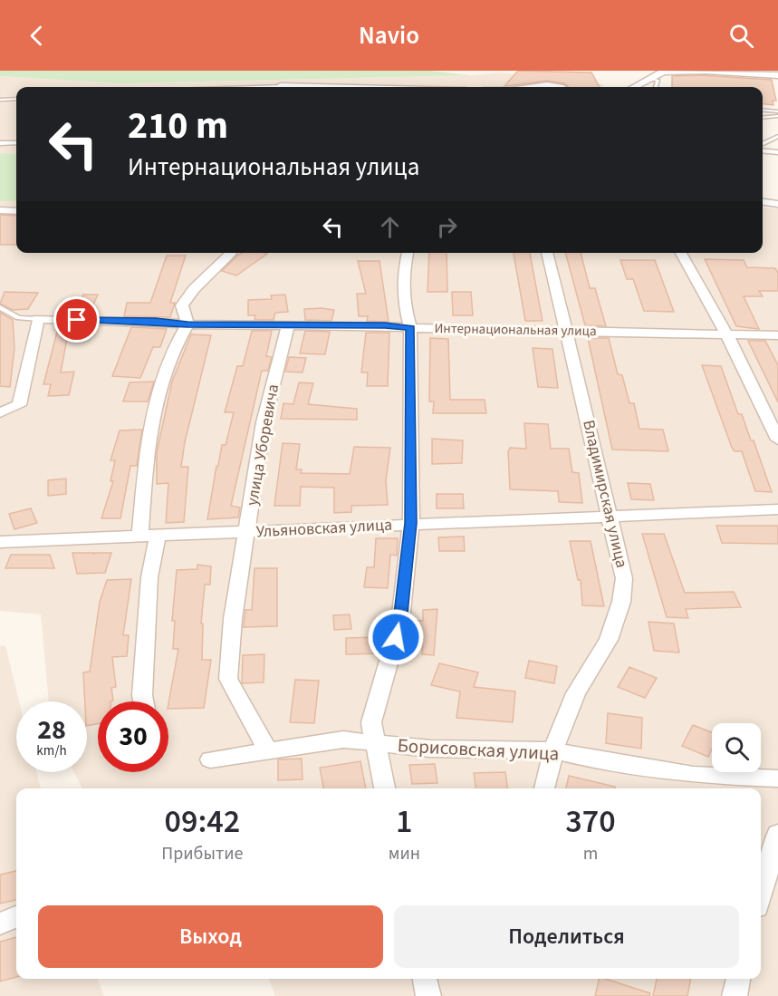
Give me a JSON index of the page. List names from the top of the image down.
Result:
{
  "streets": {
    "street": [
      "Интернациональная улица",
      "улица Уборевича",
      "Владимирская улица",
      "Ульяновская улица",
      "Борисовская улица"
    ]
  },
  "crossings": [
    ["Интернациональная улица", "улица Уборевича"],
    ["Интернациональная улица", "Владимирская улица"],
    ["улица Уборевича", "Ульяновская улица"],
    ["улица Уборевича", "Борисовская улица"],
    ["Владимирская улица", "Ульяновская улица"],
    ["Владимирская улица", "Борисовская улица"]
  ],
  "page": {
    "header": "Navio",
    "turn": ["210 m", "Интернациональная улица"],
    "speed": "28 km/h",
    "limit": "30",
    "eta": [
      "09:42",
      "Прибытие",
      "1",
      "мин",
      "370",
      "m"
    ],
    "buttons": ["Выход", "Поделиться"]
  }
}
